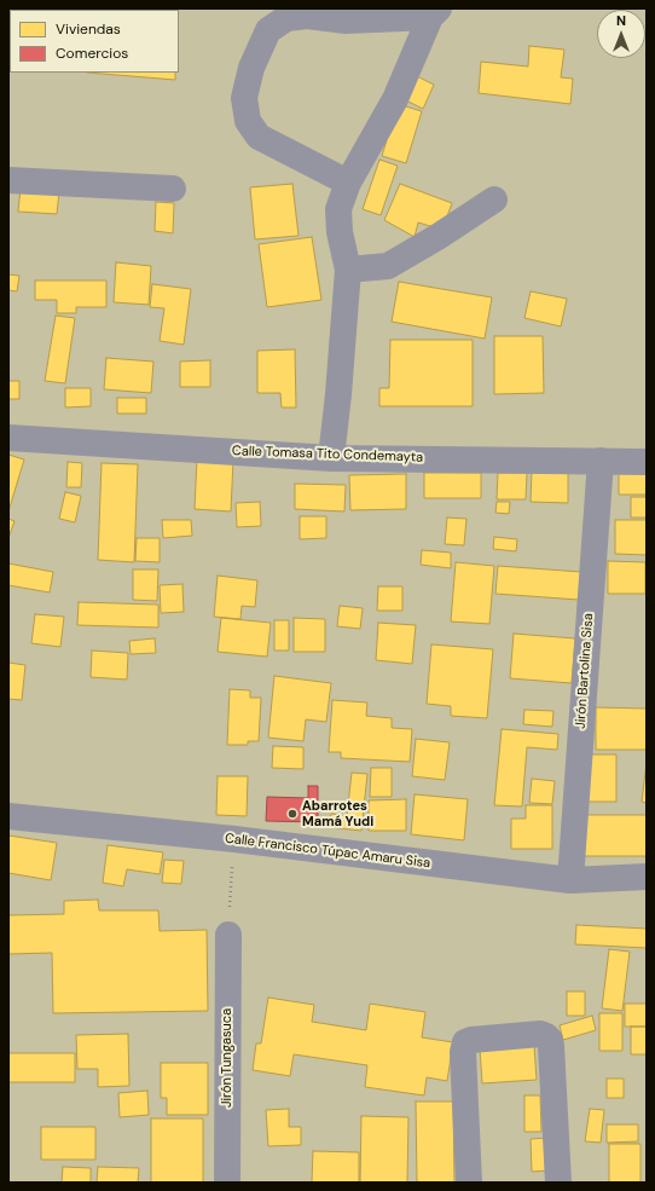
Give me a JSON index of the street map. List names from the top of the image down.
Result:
{
  "streets": {
    "street": [
      "Calle Tomasa Tito Condemayta",
      "Jirón Bartolina Sisa",
      "Calle Francisco Túpac Amaru Sisa",
      "Jirón Tungasuca"
    ]
  },
  "crossings": [
    ["Calle Tomasa Tito Condemayta", "Jirón Bartolina Sisa"],
    ["Jirón Bartolina Sisa", "Calle Francisco Túpac Amaru Sisa"]
  ],
  "places": ["Abarrotes Mamá Yudi"],
  "legend": ["Viviendas", "Comercios"],
  "north": "top"
}
